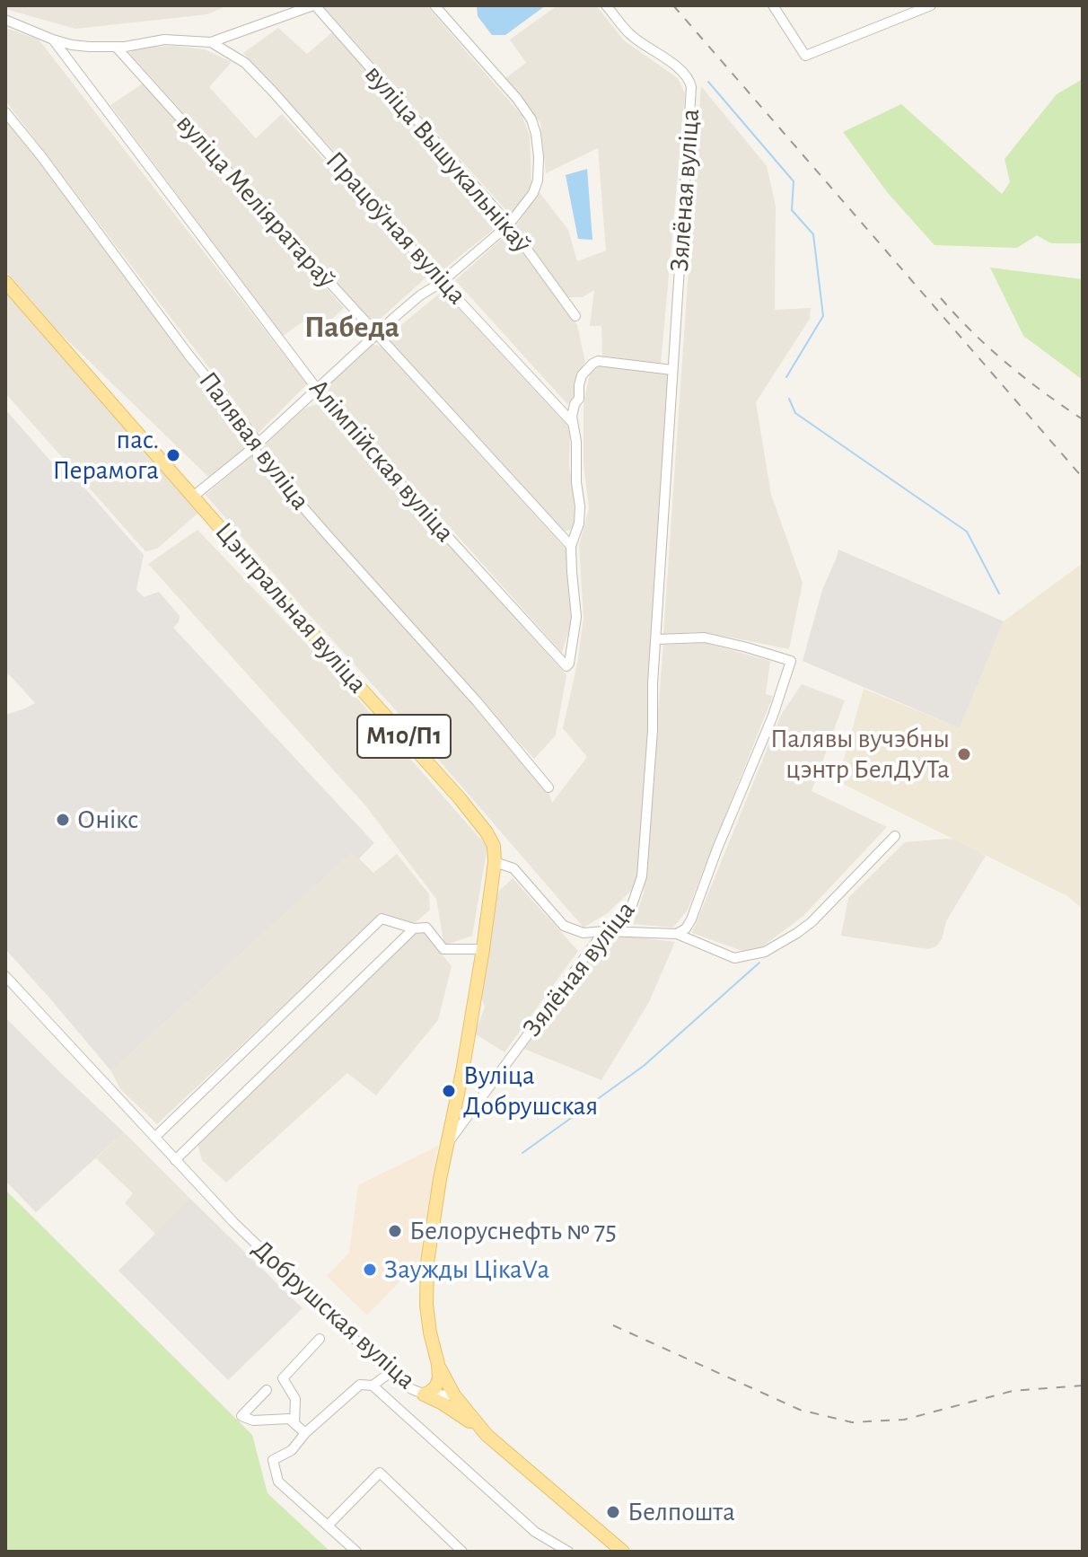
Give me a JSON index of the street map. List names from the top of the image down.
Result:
{
  "streets": {
    "main road": ["Цэнтральная вуліца", "М10/П1", "Добрушская вуліца"],
    "street": [
      "вуліца Вышукальнікаў",
      "Зялёная вуліца",
      "вуліца Меліяратараў",
      "Працоўная вуліца",
      "Палявая вуліца",
      "Алімпійская вуліца"
    ]
  },
  "crossings": [
    ["Зялёная вуліца", "Цэнтральная вуліца"],
    ["Зялёная вуліца", "М10/П1"],
    ["вуліца Меліяратараў", "Алімпійская вуліца"],
    ["Цэнтральная вуліца", "М10/П1"],
    ["М10/П1", "Добрушская вуліца"]
  ],
  "districts": ["Пабеда"],
  "places": [
    "пас. Перамога",
    "Палявы вучэбны цэнтр БелДУТа",
    "Онікс",
    "Вуліца Добрушская",
    "Белоруснефть № 75",
    "Заужды ЦікаVа",
    "Белпошта"
  ]
}
